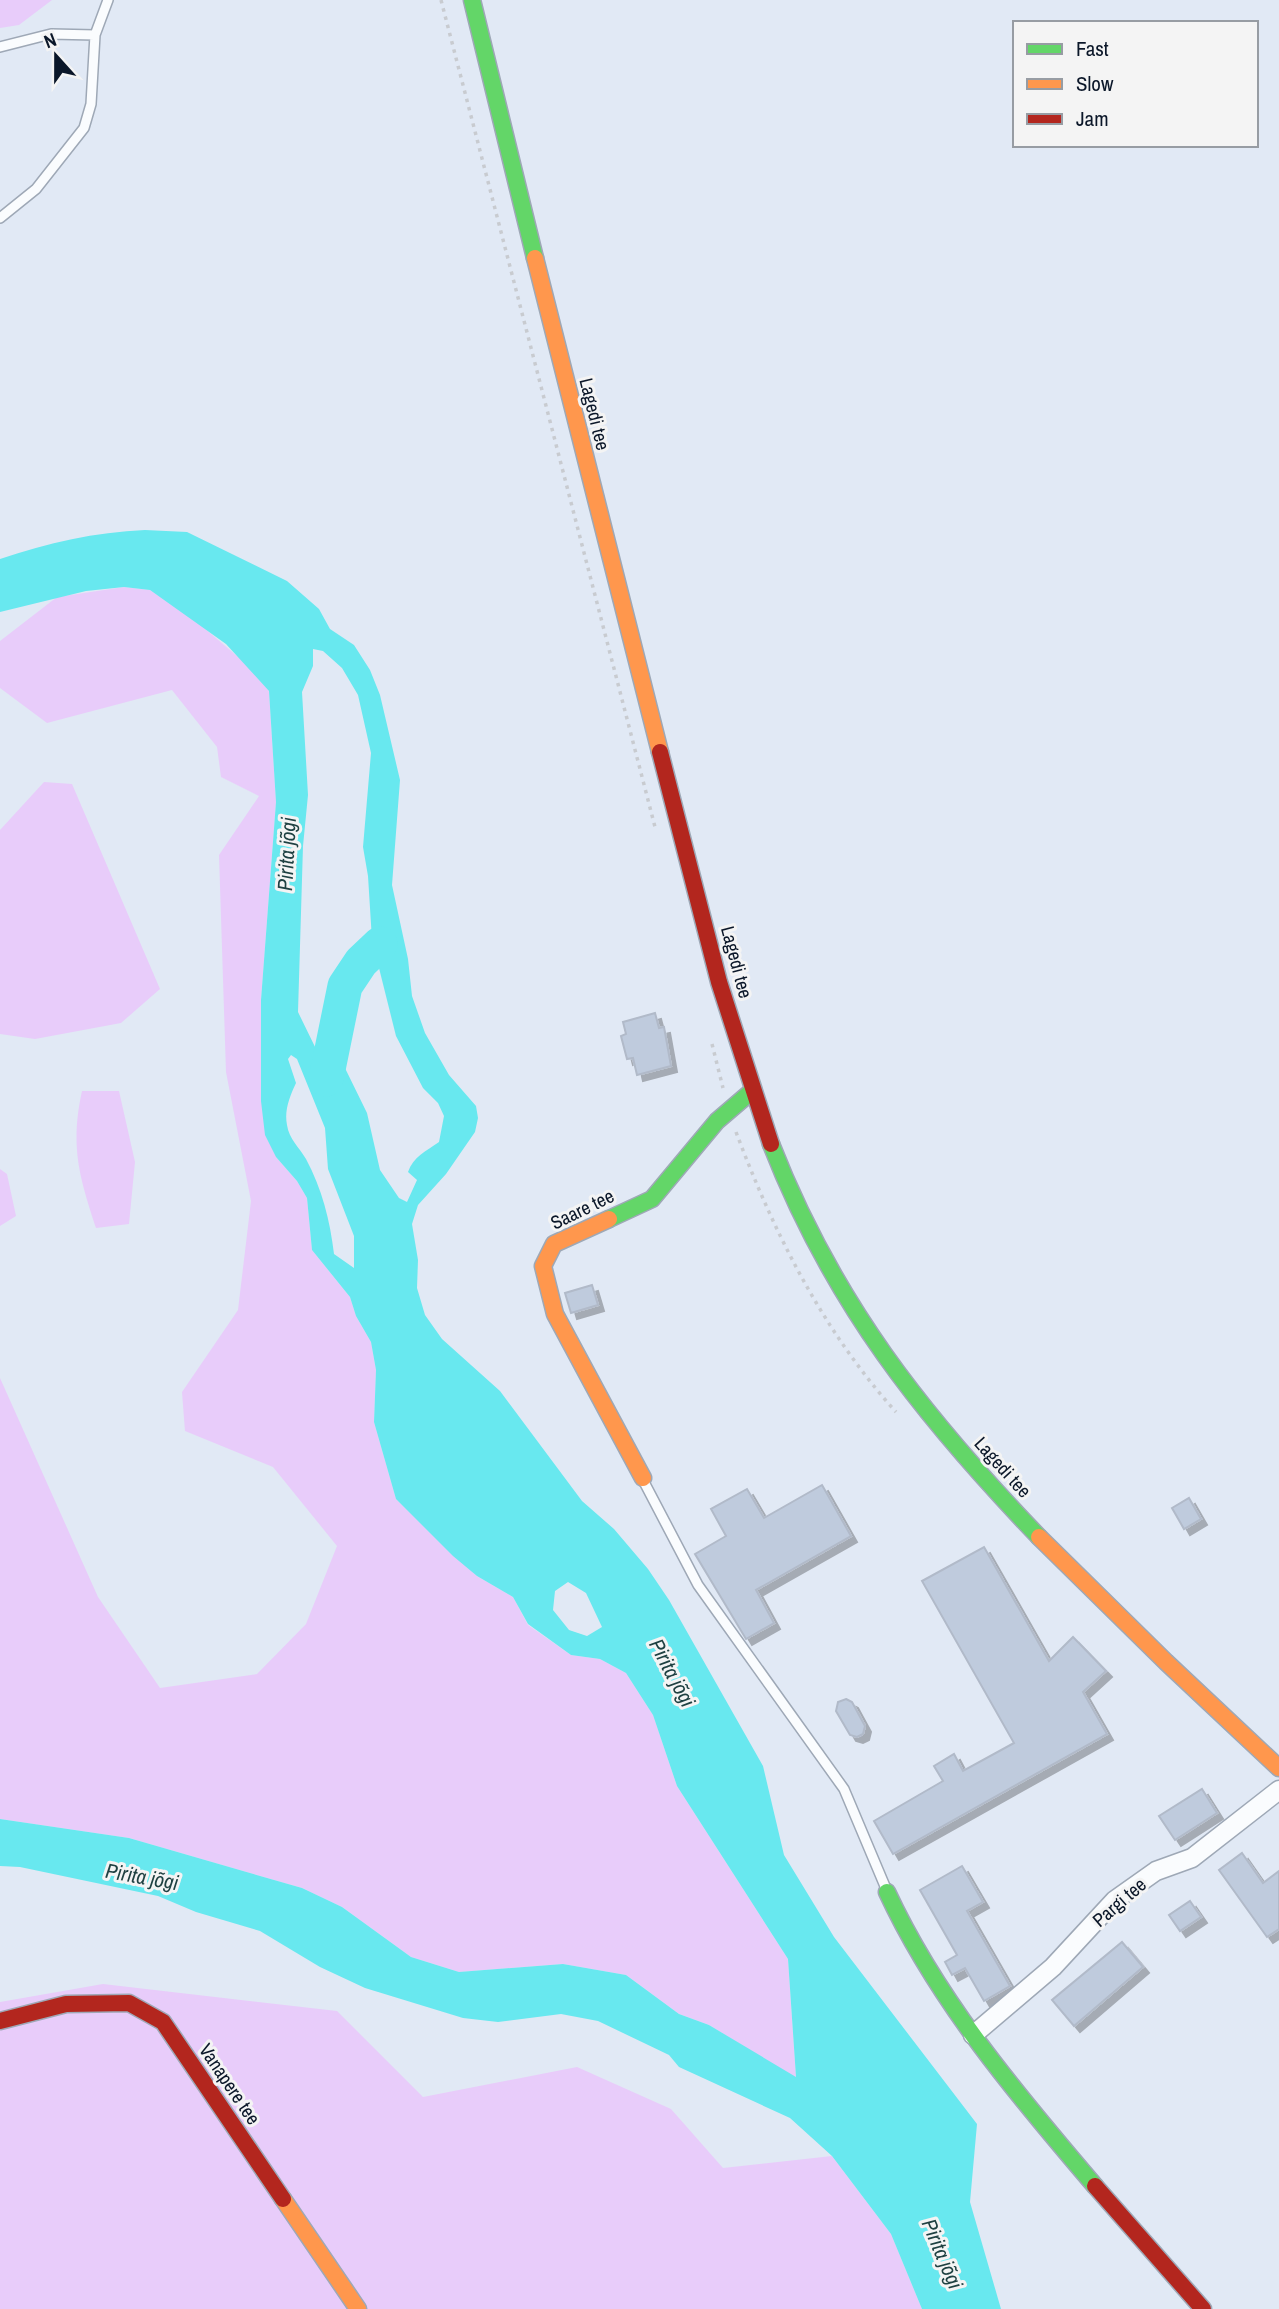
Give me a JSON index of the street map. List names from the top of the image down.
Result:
{
  "streets": {
    "street": [
      "Lagedi tee",
      "Saare tee",
      "Pargi tee",
      "Vanapere tee"
    ]
  },
  "crossings": [
    ["Lagedi tee", "Saare tee"]
  ],
  "water": ["Pirita jõgi"],
  "legend": ["Fast", "Slow", "Jam"],
  "north": "top"
}
